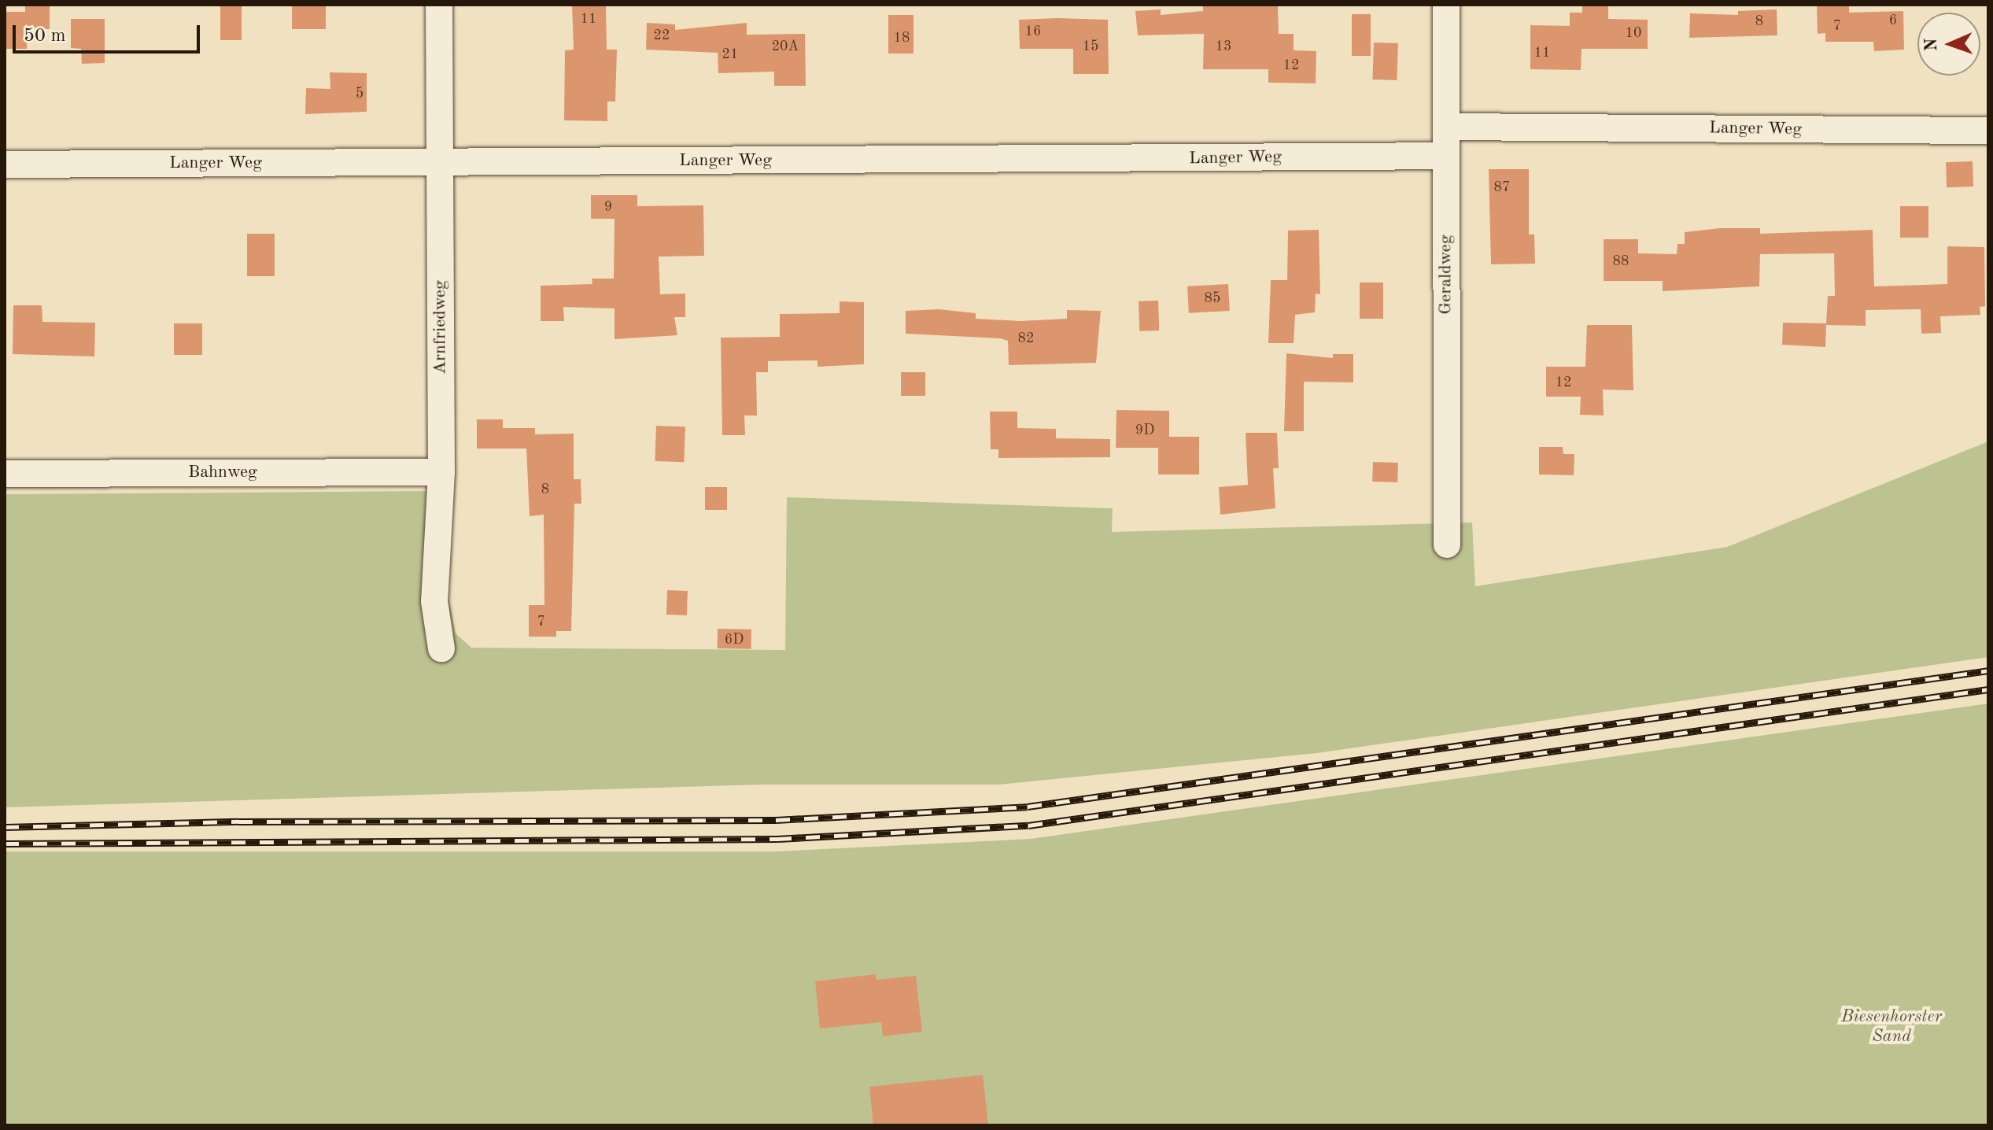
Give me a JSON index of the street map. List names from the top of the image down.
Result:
{
  "streets": {
    "street": [
      "Langer Weg",
      "Geraldweg",
      "Arnfriedweg",
      "Bahnweg"
    ]
  },
  "crossings": [
    ["Langer Weg", "Geraldweg"],
    ["Langer Weg", "Arnfriedweg"],
    ["Arnfriedweg", "Bahnweg"]
  ],
  "parks": ["Biesenhorster Sand"],
  "house_numbers": [
    "11",
    "6",
    "8",
    "7",
    "16",
    "10",
    "22",
    "18",
    "20A",
    "15",
    "13",
    "11",
    "21",
    "12",
    "5",
    "87",
    "9",
    "88",
    "85",
    "82",
    "12",
    "9D",
    "8",
    "7",
    "6D"
  ],
  "scale_bar": "50 m",
  "north": "left"
}
